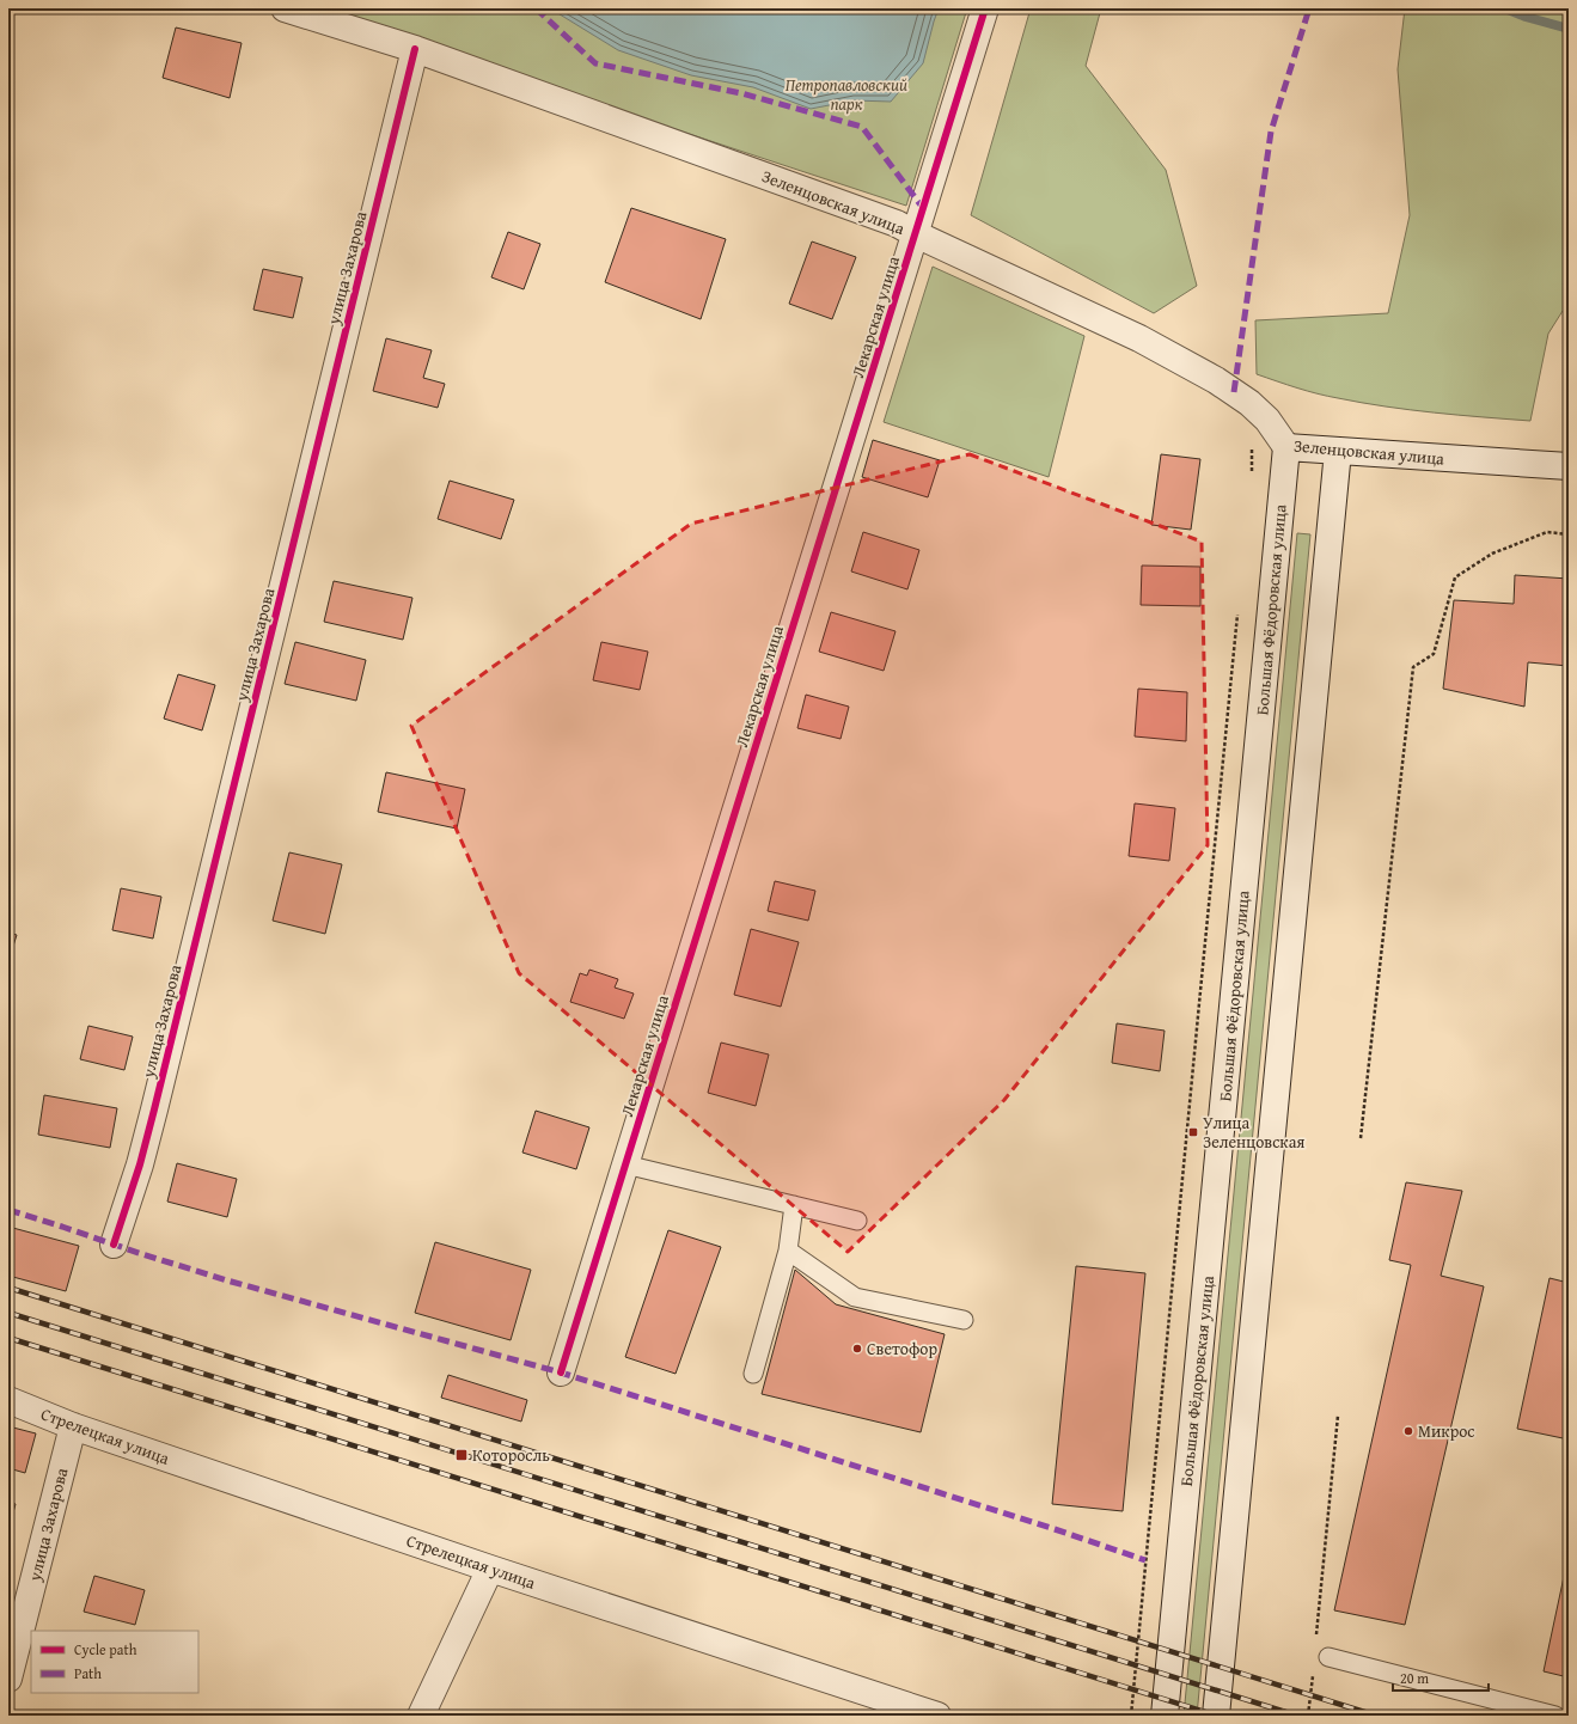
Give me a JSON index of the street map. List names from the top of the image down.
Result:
{
  "streets": {
    "street": [
      "Зеленцовская улица",
      "улица Захарова",
      "Лекарская улица",
      "Большая Фёдоровская улица",
      "Стрелецкая улица"
    ]
  },
  "crossings": [
    ["Зеленцовская улица", "улица Захарова"],
    ["Зеленцовская улица", "Лекарская улица"],
    ["Зеленцовская улица", "Большая Фёдоровская улица"],
    ["улица Захарова", "Стрелецкая улица"]
  ],
  "parks": ["Петропавловский парк"],
  "places": {
    "transit": ["Улица Зеленцовская", "Которосль"],
    "other": ["Светофор", "Микрос"]
  },
  "legend": ["Cycle path", "Path"],
  "scale_bar": "20 m"
}
